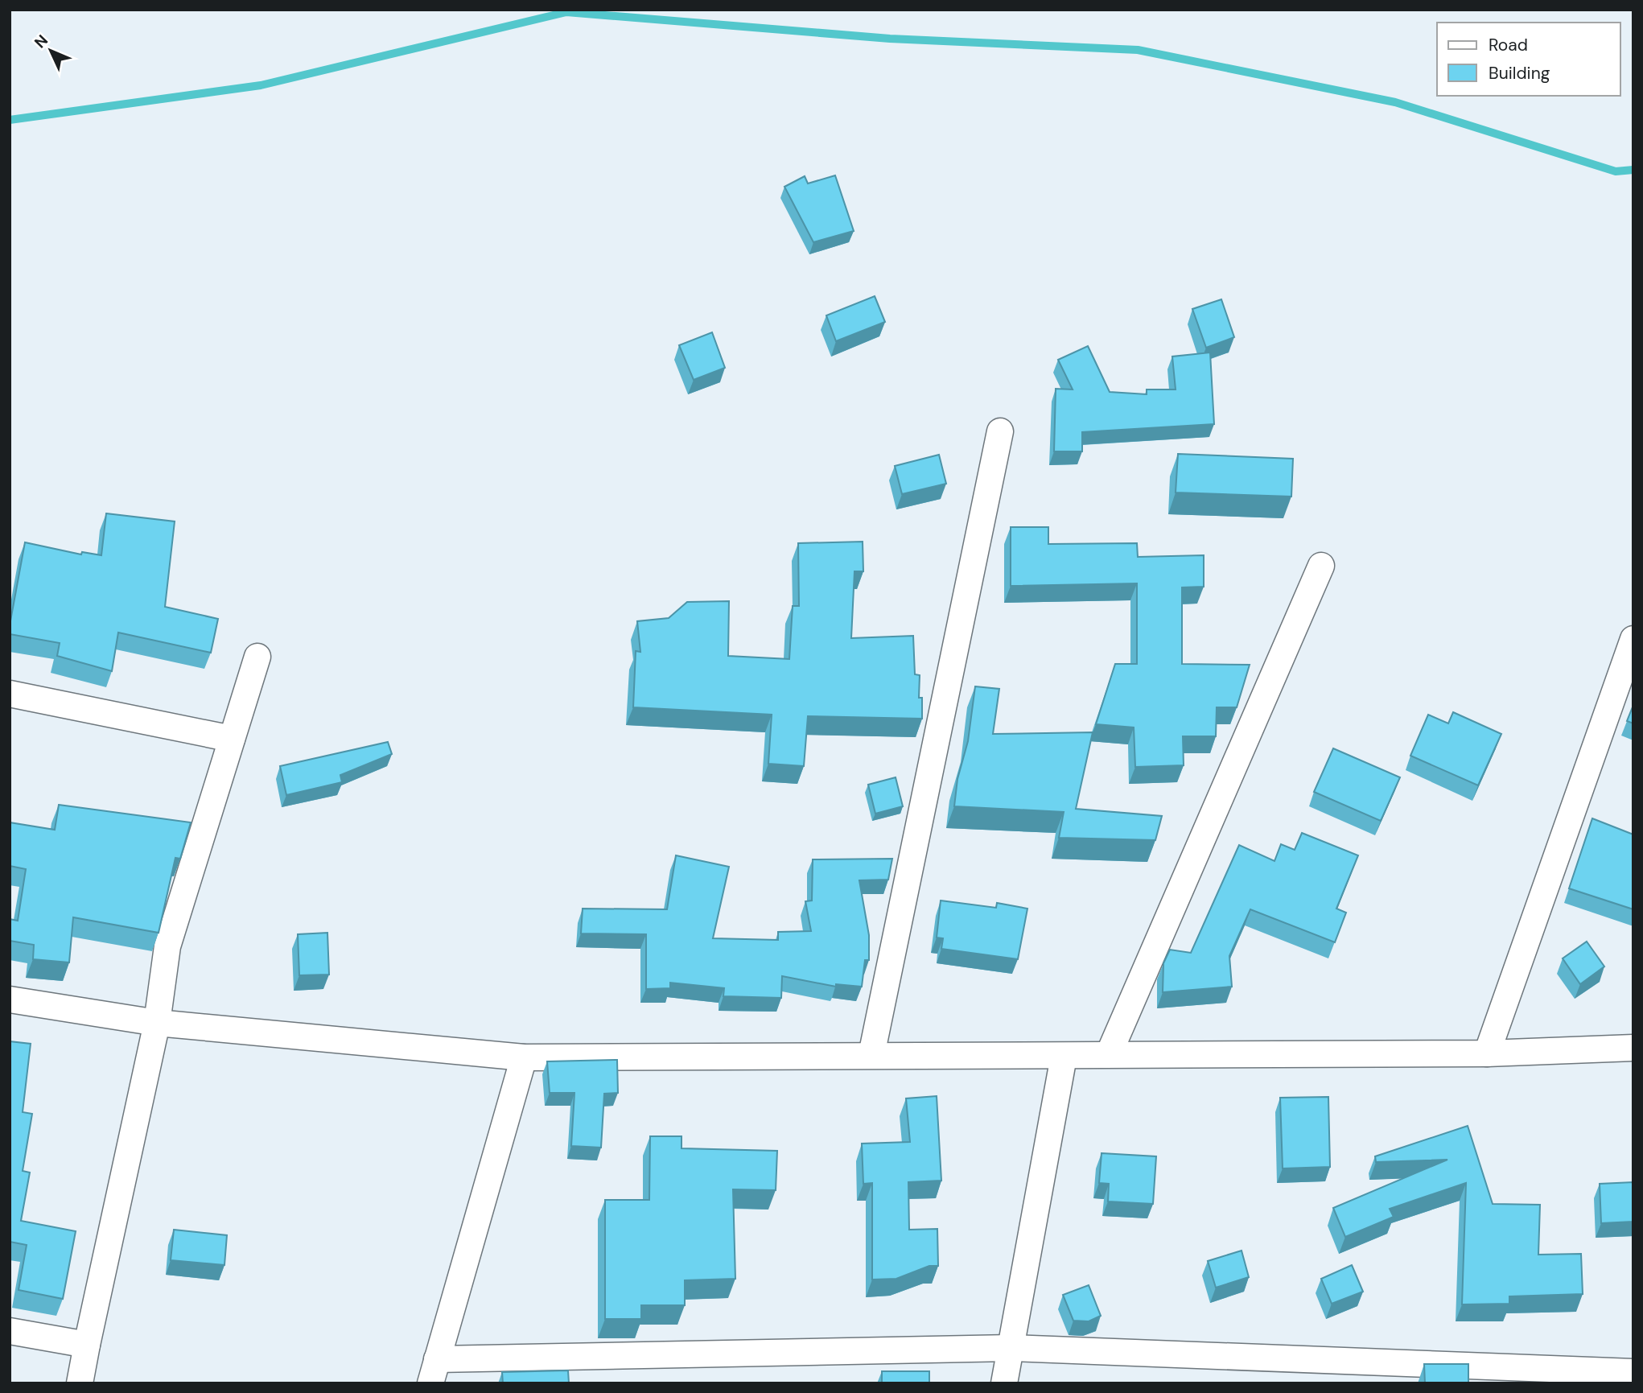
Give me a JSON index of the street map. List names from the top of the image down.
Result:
{
  "legend": ["Road", "Building"],
  "north": "top left"
}
